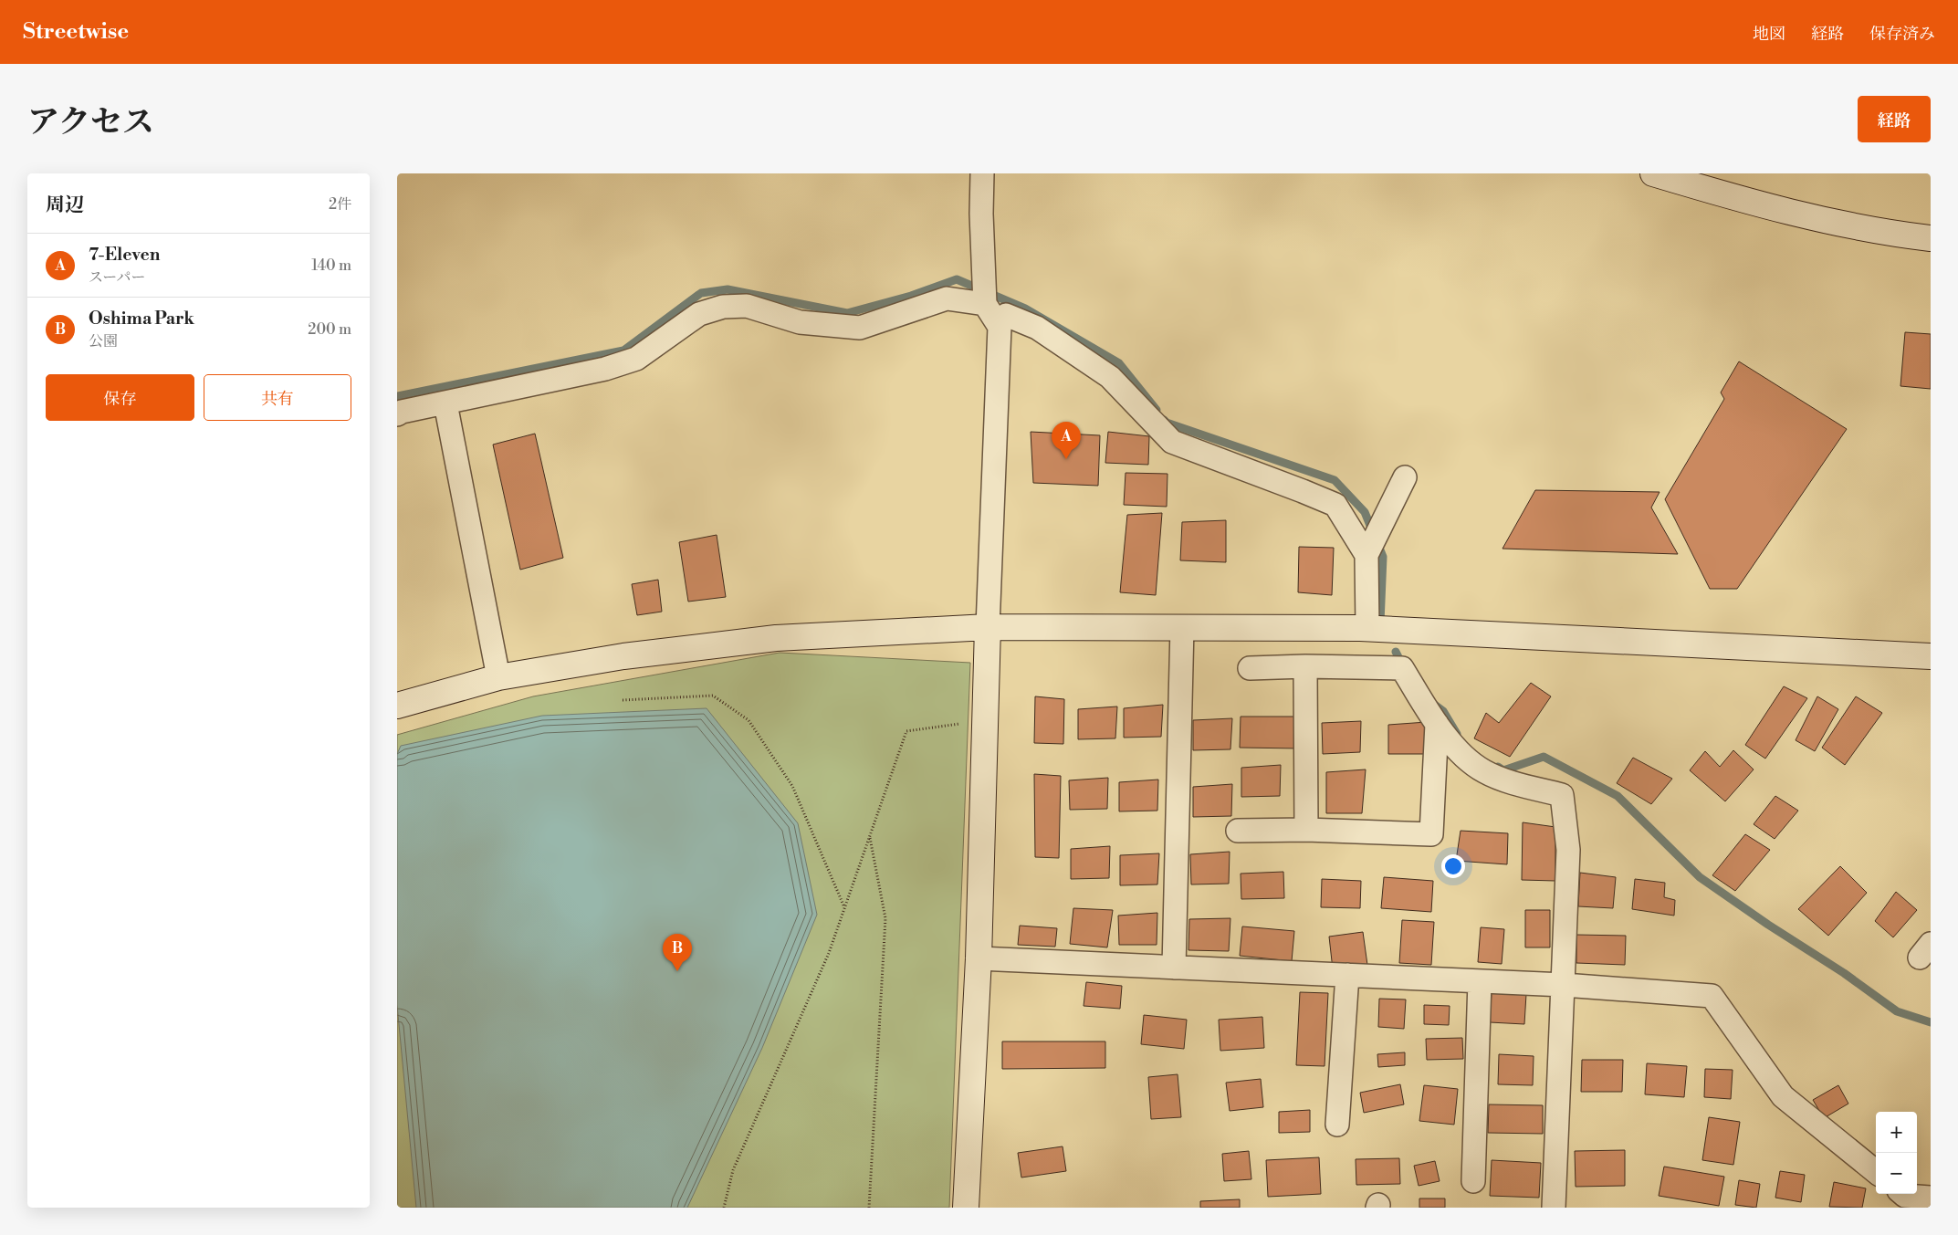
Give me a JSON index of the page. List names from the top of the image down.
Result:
{
  "page": {
    "header": "Streetwise",
    "nav": ["地図", "経路", "保存済み"],
    "title": "アクセス",
    "buttons": [
      "経路",
      ["保存", "共有"]
    ],
    "heading": ["周辺", "2件"],
    "list": [
      {
        "mark": "A",
        "name": "7-Eleven",
        "note": "スーパー",
        "value": "140 m"
      },
      {
        "mark": "B",
        "name": "Oshima Park",
        "note": "公園",
        "value": "200 m"
      }
    ],
    "pins": ["A", "B"],
    "map_buttons": ["+", "−"]
  }
}
